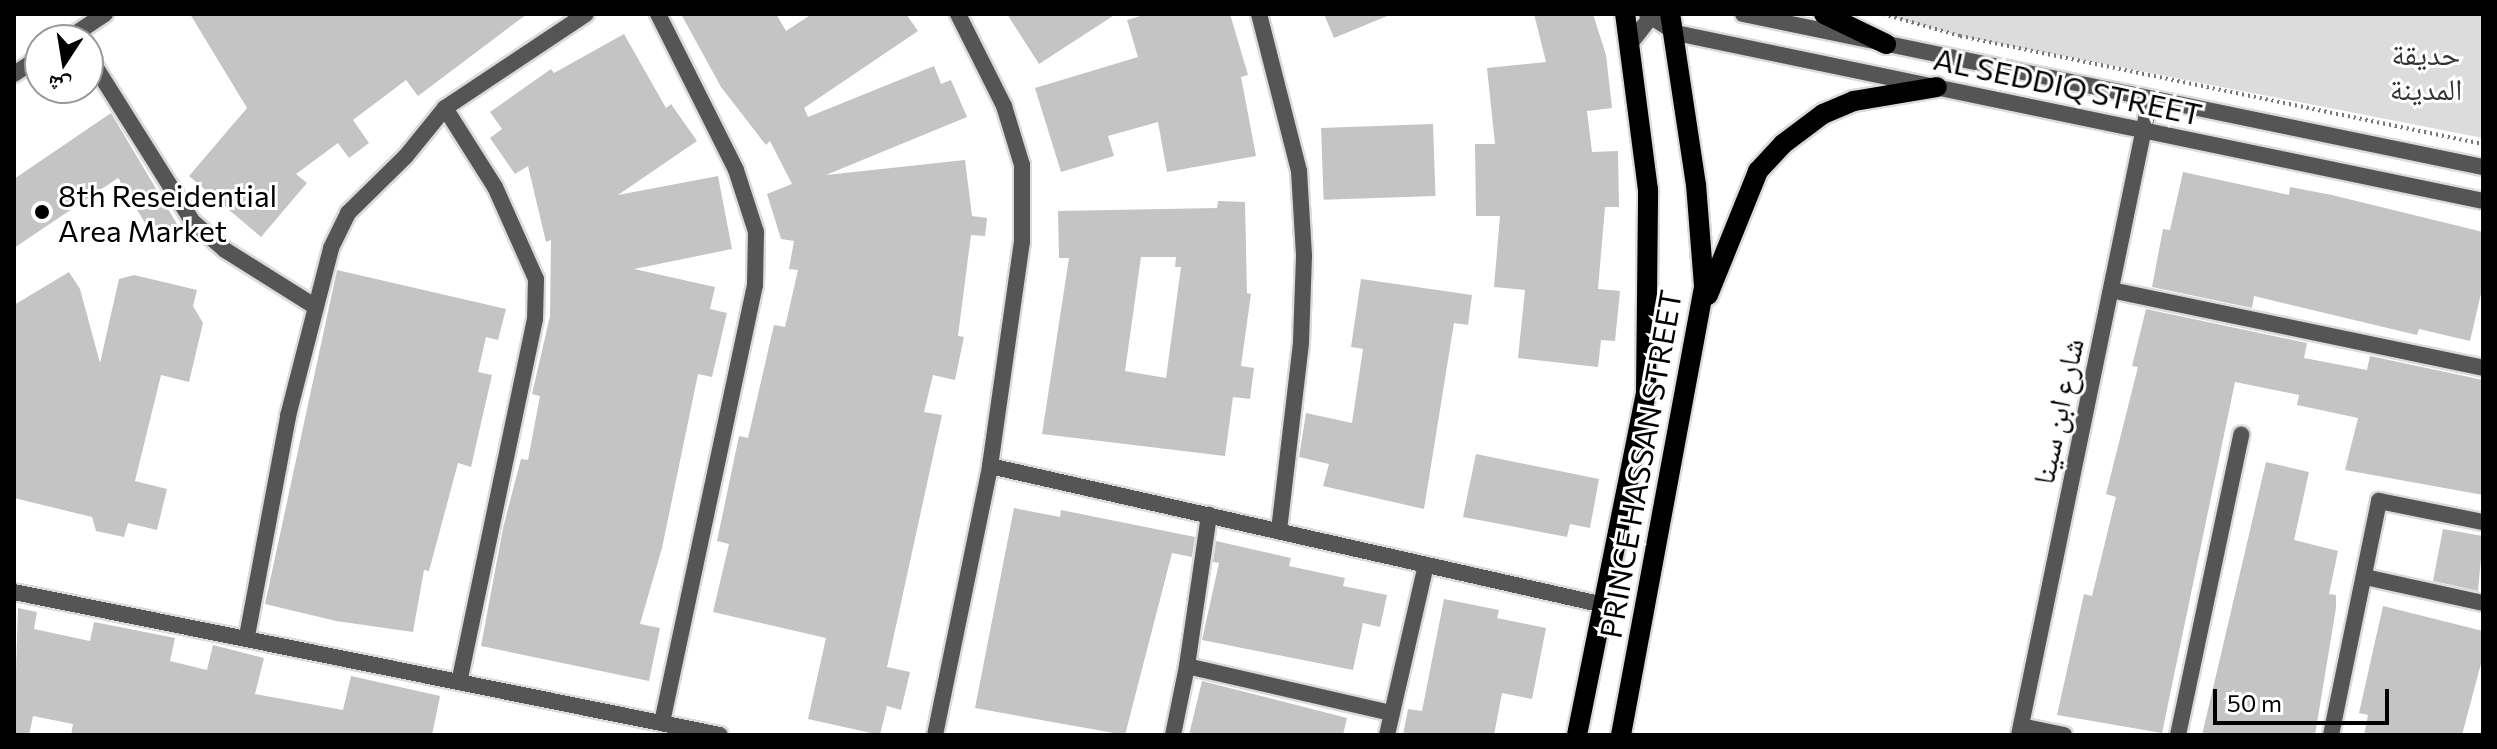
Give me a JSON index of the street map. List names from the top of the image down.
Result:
{
  "streets": {
    "main road": ["PRINCE HASSAN STREET"],
    "street": ["AL SEDDIQ STREET", "شارع ابن سينا"]
  },
  "crossings": [
    ["AL SEDDIQ STREET", "شارع ابن سينا"],
    ["AL SEDDIQ STREET", "PRINCE HASSAN STREET"]
  ],
  "parks": ["حديقة المدينة"],
  "places": ["8th Reseidential Area Market"],
  "scale_bar": "50 m",
  "north": "bottom"
}
